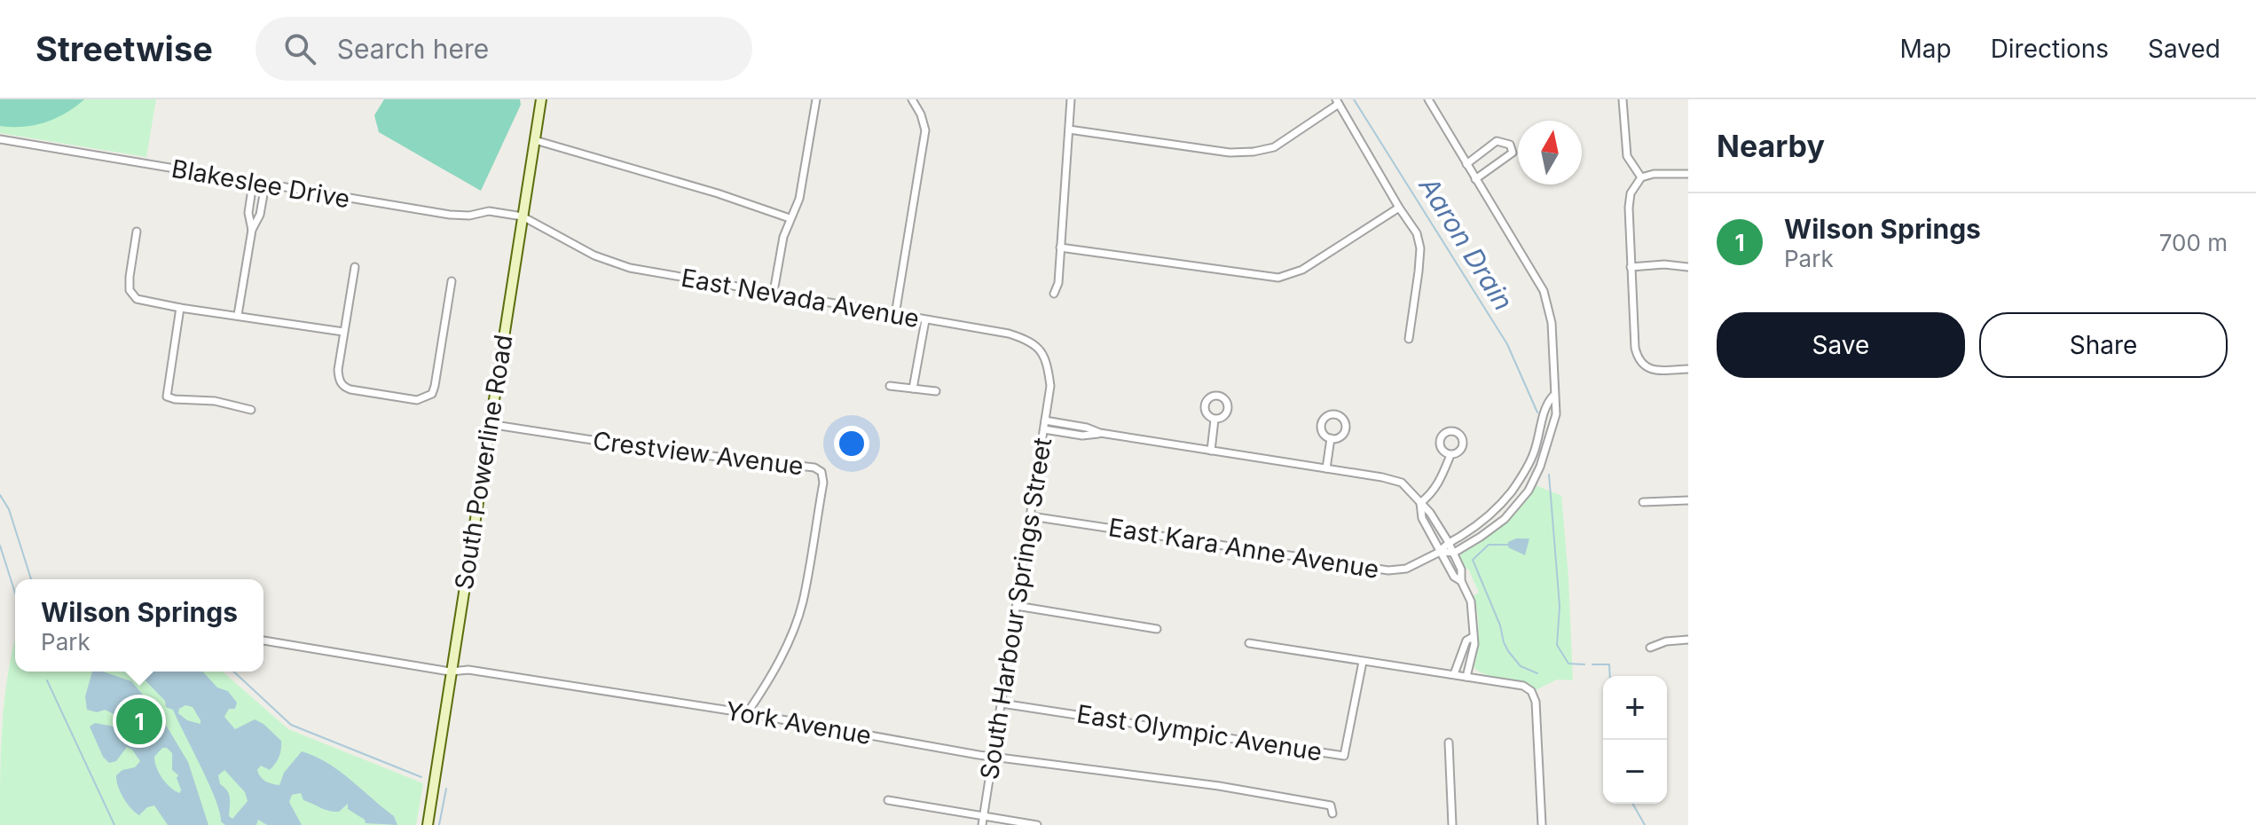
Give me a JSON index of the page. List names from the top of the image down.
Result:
{
  "streets": {
    "street": [
      "Blakeslee Drive",
      "East Nevada Avenue",
      "Crestview Avenue",
      "South Powerline Road",
      "East Kara Anne Avenue",
      "South Harbour Springs Street",
      "York Avenue",
      "East Olympic Avenue"
    ]
  },
  "crossings": [
    ["Blakeslee Drive", "East Nevada Avenue"],
    ["Blakeslee Drive", "South Powerline Road"],
    ["East Nevada Avenue", "South Powerline Road"],
    ["East Nevada Avenue", "South Harbour Springs Street"],
    ["Crestview Avenue", "South Powerline Road"],
    ["Crestview Avenue", "York Avenue"],
    ["South Powerline Road", "York Avenue"],
    ["East Kara Anne Avenue", "South Harbour Springs Street"],
    ["South Harbour Springs Street", "York Avenue"],
    ["South Harbour Springs Street", "East Olympic Avenue"]
  ],
  "water": ["Aaron Drain"],
  "north": "top",
  "page": {
    "header": "Streetwise",
    "search": "Search here",
    "nav": ["Map", "Directions", "Saved"],
    "heading": "Nearby",
    "list": [
      {
        "mark": "1",
        "name": "Wilson Springs",
        "note": "Park",
        "value": "700 m"
      }
    ],
    "buttons": ["Save", "Share"],
    "popup": ["Wilson Springs", "Park"],
    "map_buttons": ["+", "−"],
    "pins": "1"
  }
}
